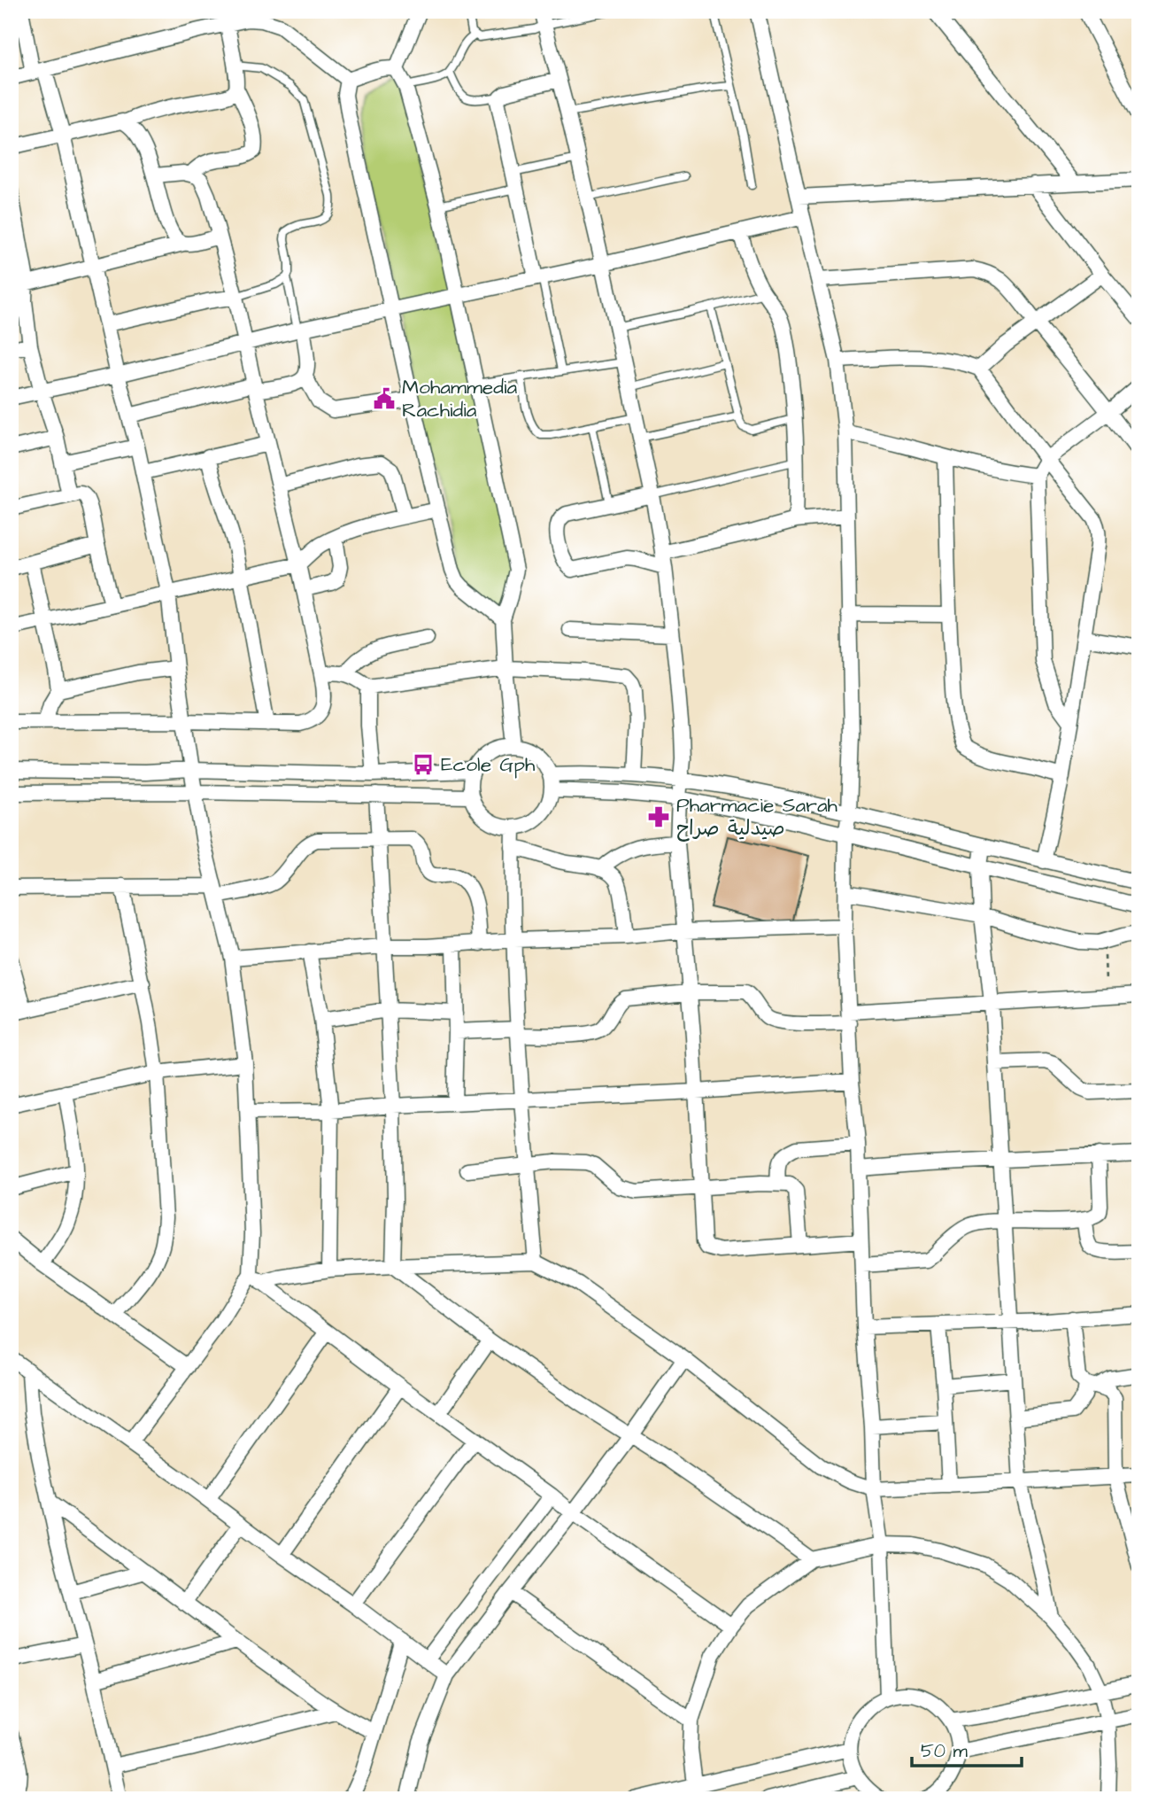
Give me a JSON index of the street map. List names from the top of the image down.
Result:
{
  "places": {
    "public building": ["Mohammedia Rachidia"],
    "bus stop": ["Ecole Gph"],
    "pharmacy": ["Pharmacie Sarah صيدلية صراح"]
  },
  "scale_bar": "50 m"
}
